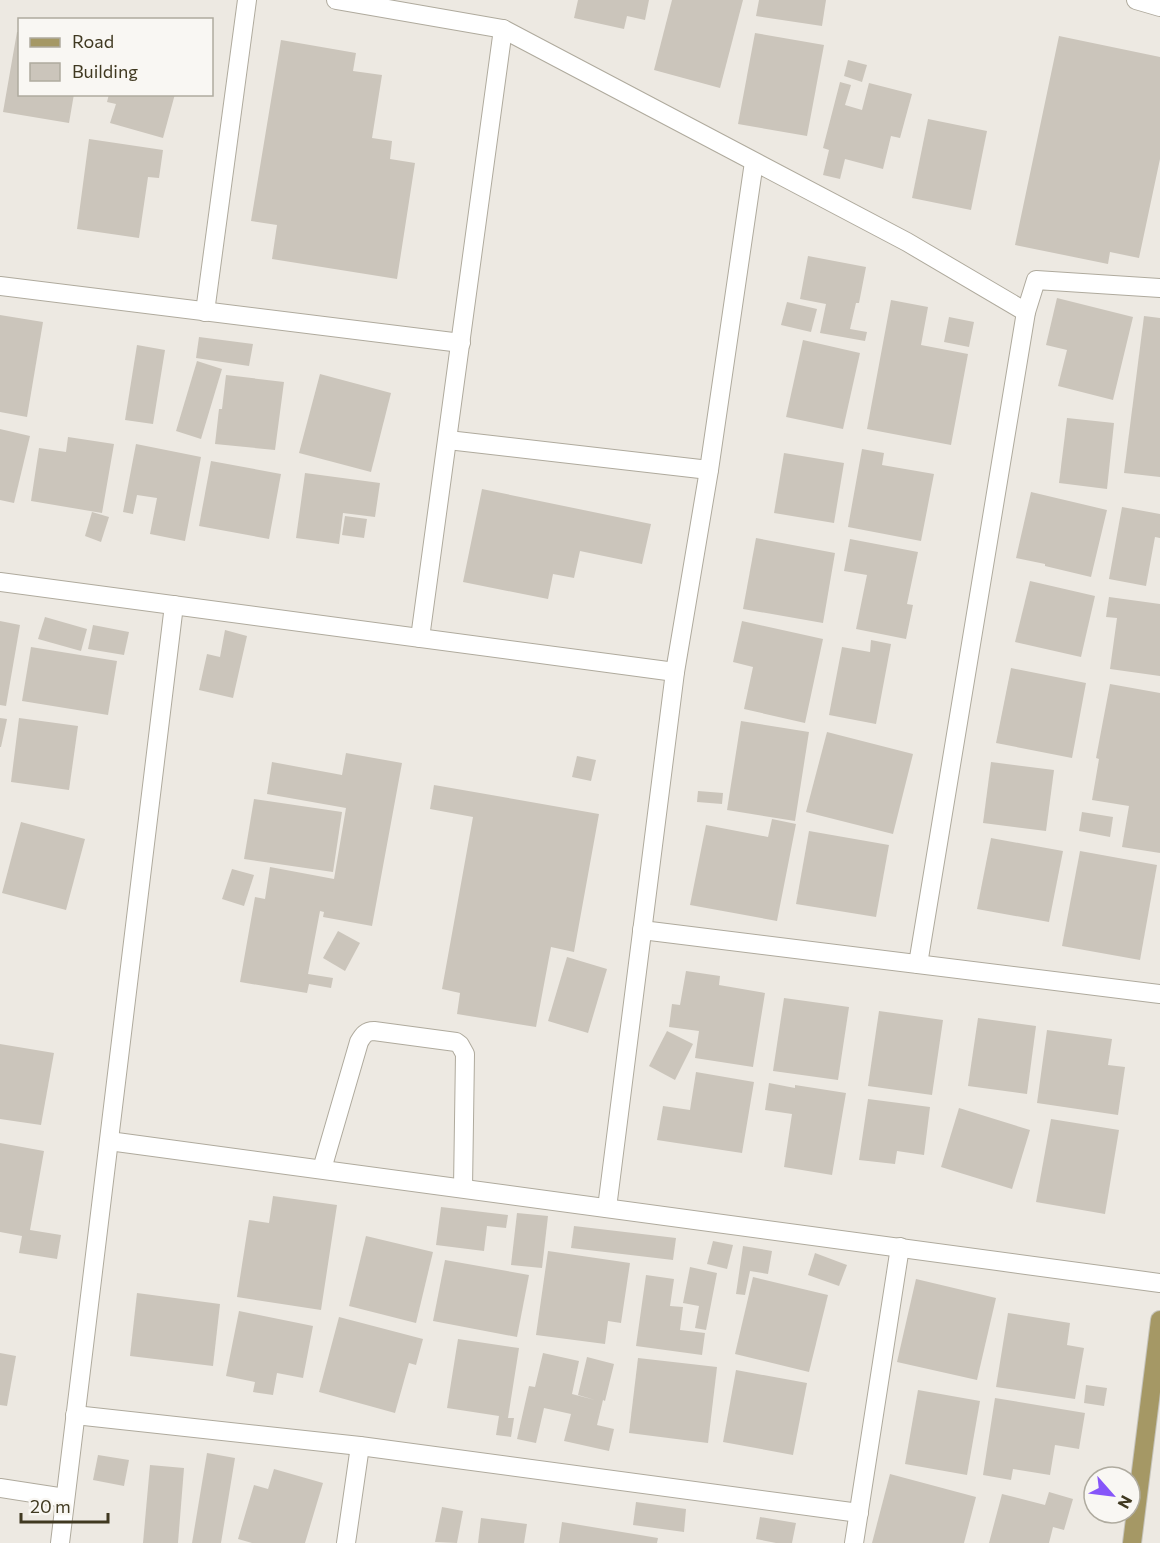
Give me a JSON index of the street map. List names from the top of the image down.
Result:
{
  "legend": ["Road", "Building"],
  "scale_bar": "20 m",
  "north": "bottom right"
}
